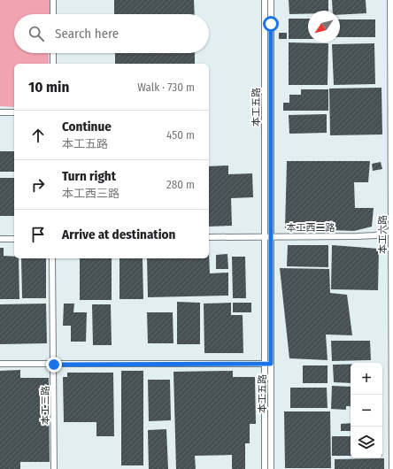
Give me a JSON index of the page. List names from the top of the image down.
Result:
{
  "streets": {
    "street": [
      "本工五路",
      "本工西二路",
      "本工六路",
      "本工三路"
    ]
  },
  "crossings": [
    ["本工五路", "本工西二路"],
    ["本工西二路", "本工六路"]
  ],
  "north": "bottom left",
  "page": {
    "search": "Search here",
    "heading": ["10 min", "Walk · 730 m"],
    "list": [
      ["Continue", "本工五路", "450 m"],
      ["Turn right", "本工西三路", "280 m"],
      "Arrive at destination"
    ],
    "map_buttons": ["+", "−"]
  }
}
